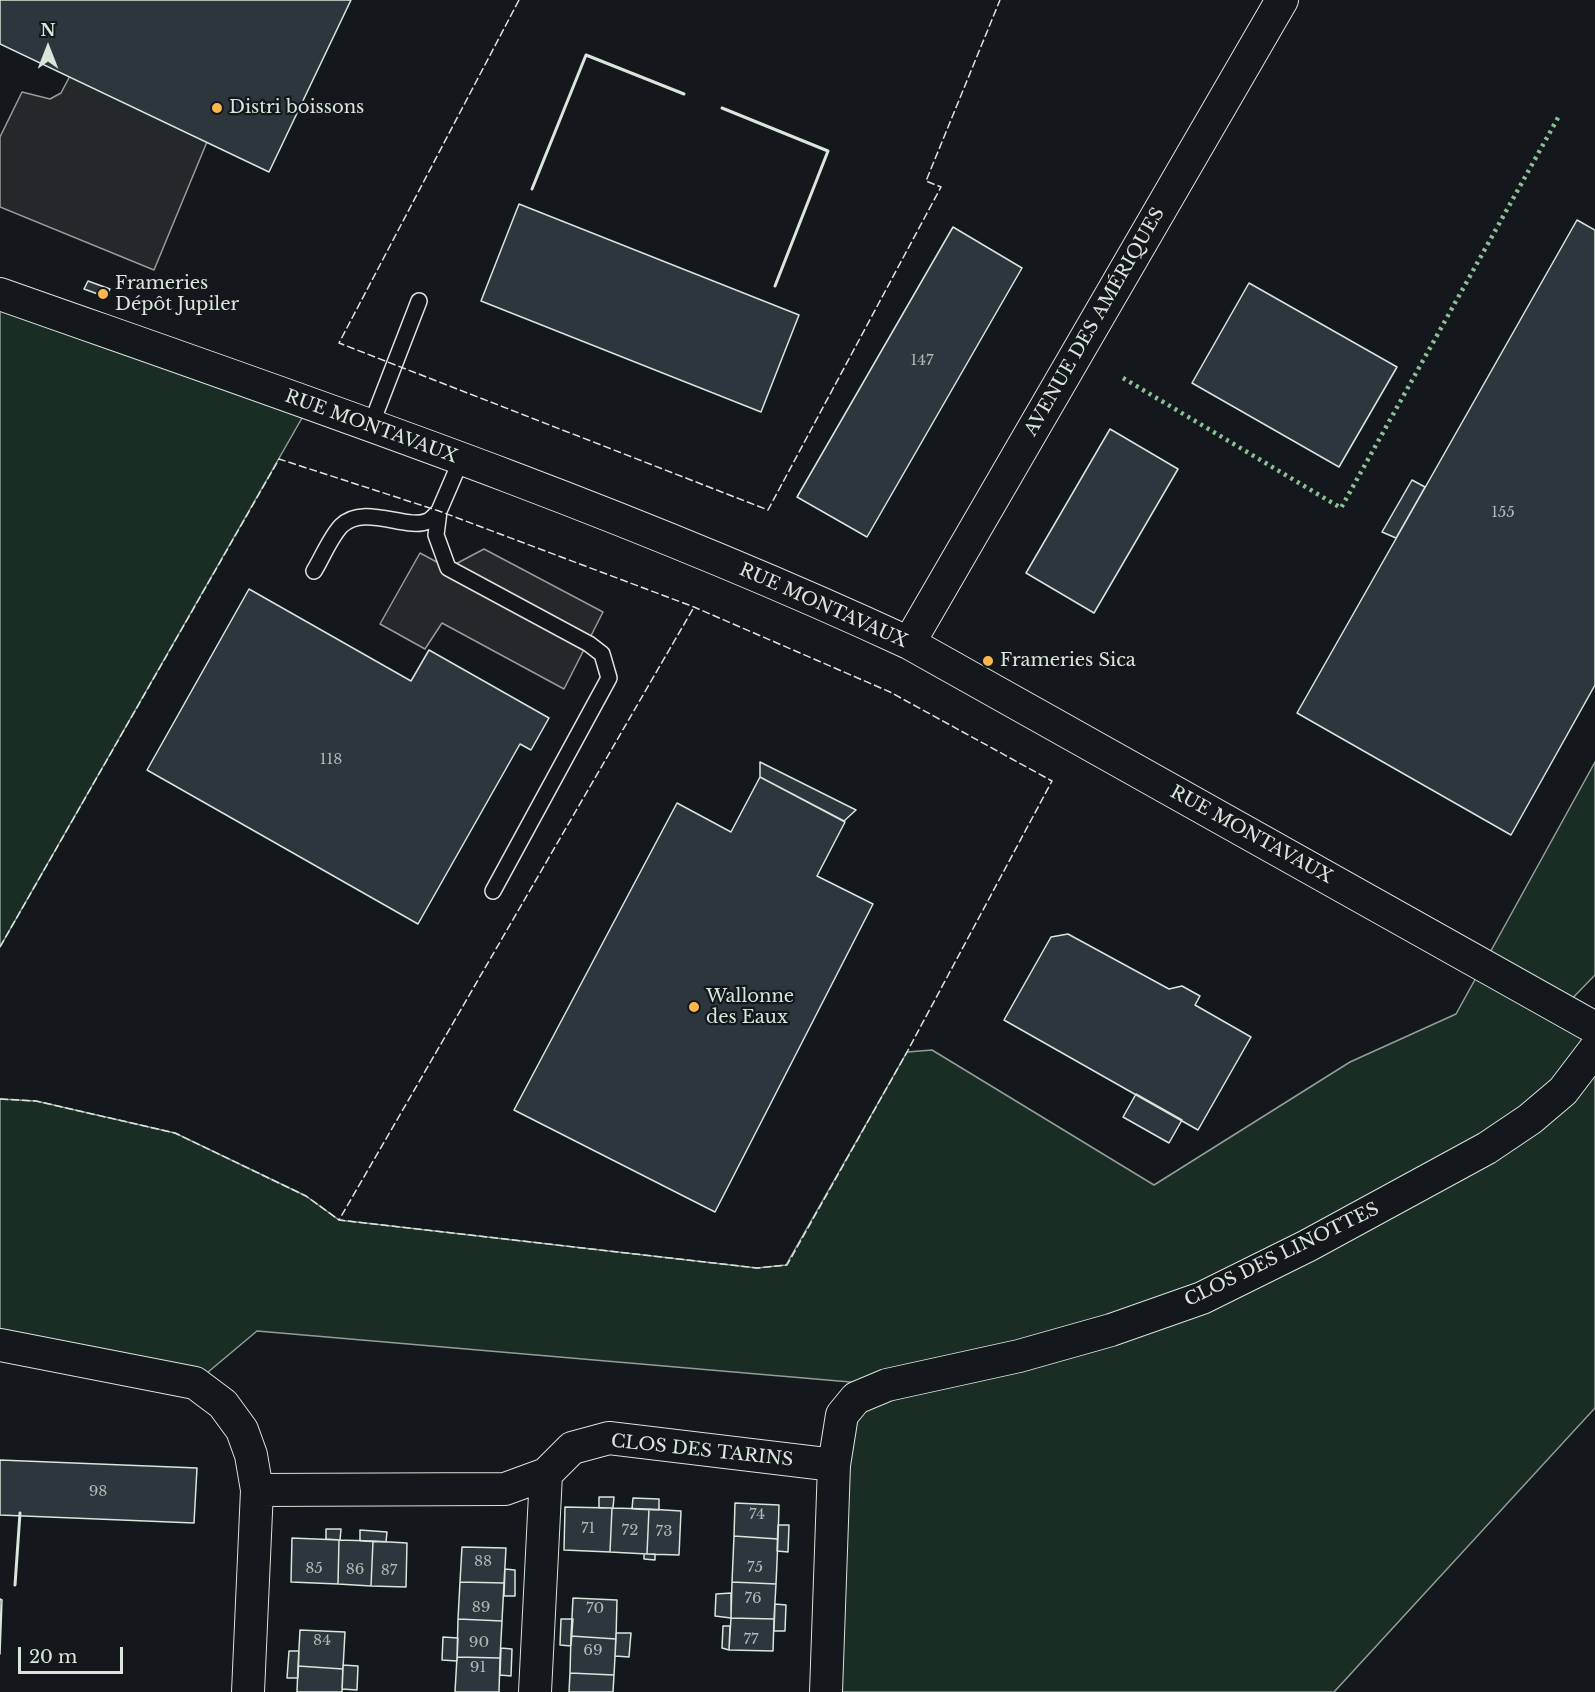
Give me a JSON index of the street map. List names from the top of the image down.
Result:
{
  "streets": {
    "street": [
      "AVENUE DES AMÉRIQUES",
      "RUE MONTAVAUX",
      "CLOS DES LINOTTES",
      "CLOS DES TARINS"
    ]
  },
  "crossings": [
    ["AVENUE DES AMÉRIQUES", "RUE MONTAVAUX"],
    ["CLOS DES LINOTTES", "CLOS DES TARINS"]
  ],
  "places": [
    "Distri boissons",
    "Frameries Dépôt Jupiler",
    "Frameries Sica",
    "Wallonne des Eaux"
  ],
  "house_numbers": [
    "147",
    "155",
    "118",
    "98",
    "74",
    "71",
    "72",
    "73",
    "88",
    "75",
    "85",
    "86",
    "87",
    "76",
    "89",
    "70",
    "77",
    "84",
    "90",
    "69",
    "91"
  ],
  "scale_bar": "20 m",
  "north": "top"
}
